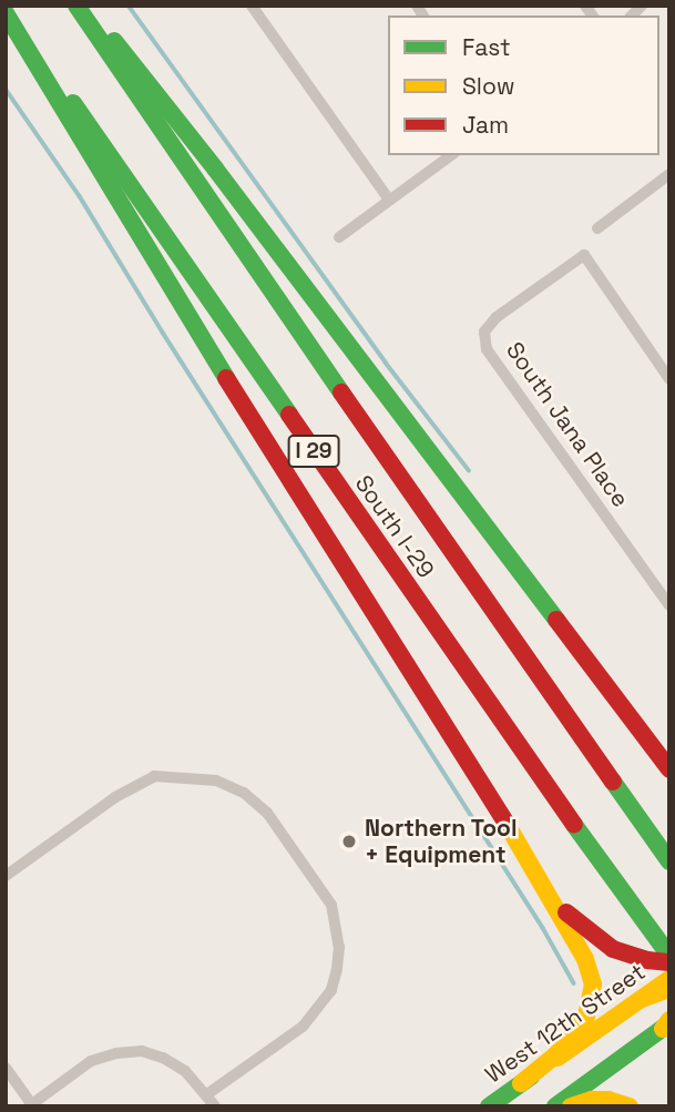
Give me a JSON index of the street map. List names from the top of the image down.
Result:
{
  "streets": {
    "main road": ["I 29", "South I-29", "West 12th Street"],
    "street": ["South Jana Place"]
  },
  "places": ["Northern Tool + Equipment"],
  "legend": ["Fast", "Slow", "Jam"]
}
